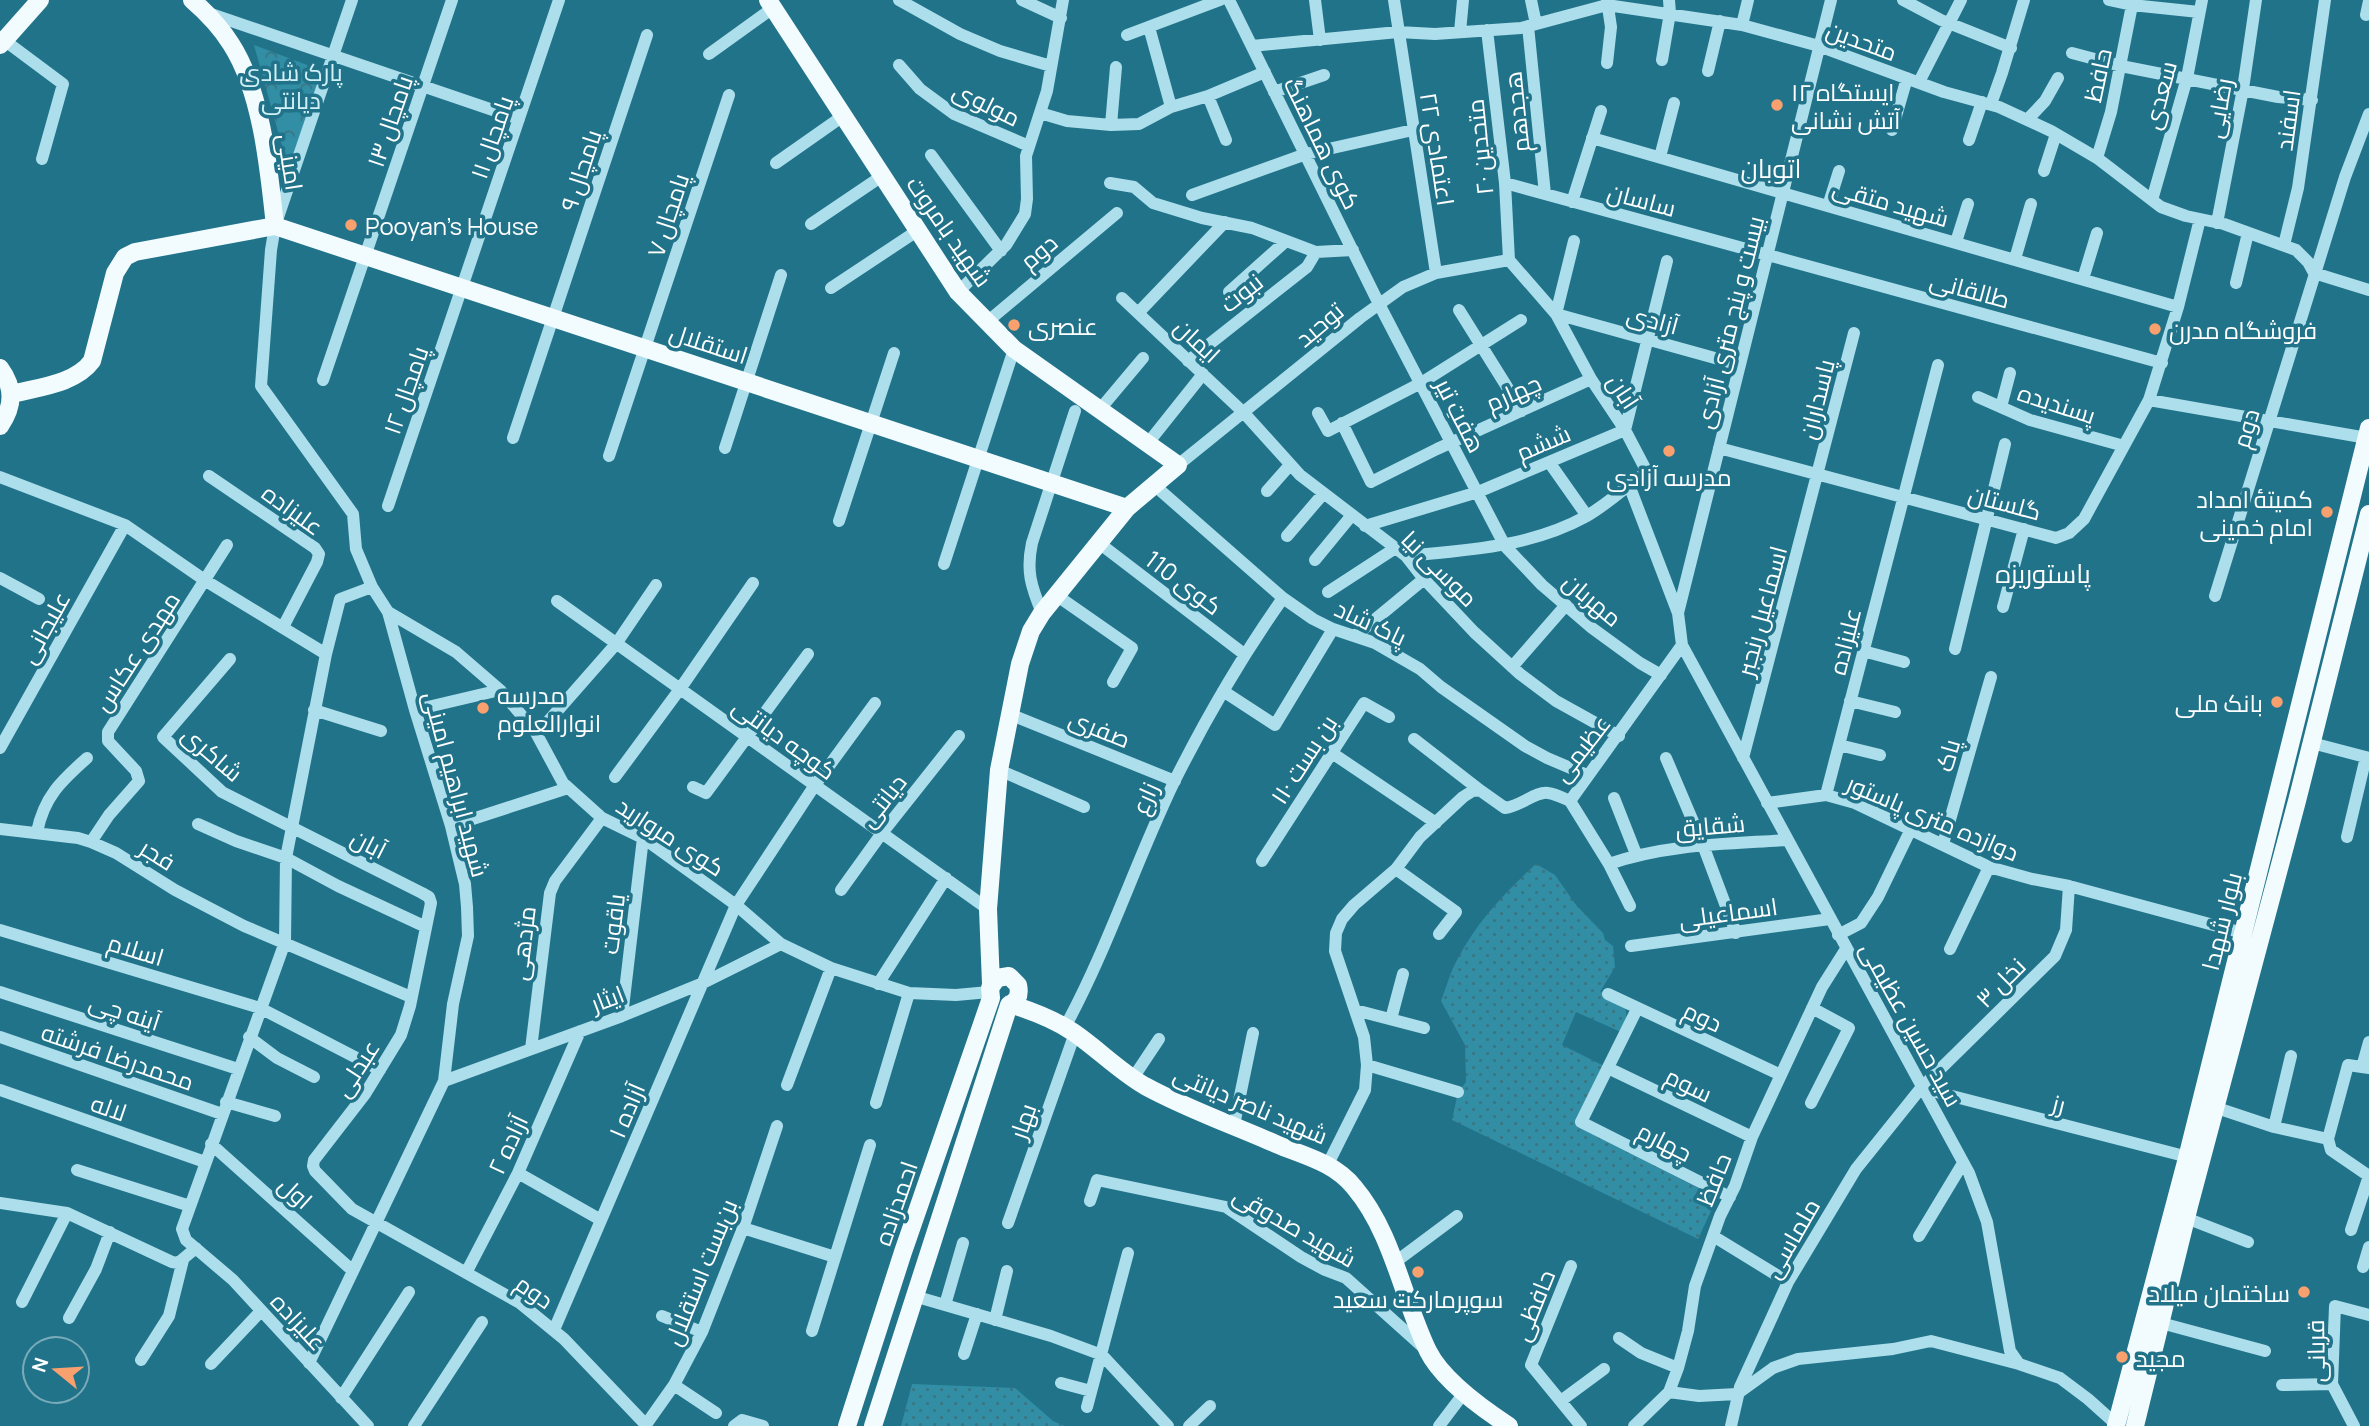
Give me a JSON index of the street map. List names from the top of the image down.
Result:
{
  "streets": {
    "main road": [
      "امینی",
      "شهید بامروت",
      "استقلال",
      "بلوار شهدا",
      "شهید ناصر دیانتی",
      "احمدزاده"
    ],
    "street": [
      "متحدین",
      "حافظ",
      "سعدی",
      "مولوی",
      "رضایی",
      "هجدهم",
      "اسفند",
      "پامچال ۱۳",
      "پامچال ۱۱",
      "کوی هماهنگ",
      "متحدین ۲۰",
      "اعتمادی ۲۲",
      "پامچال ۹",
      "ساسان",
      "شهید متقی",
      "پامچال ۷",
      "دوم",
      "طالقانی",
      "نبوت",
      "آزادی",
      "بیست و پنج متری آزادی",
      "توحید",
      "ایمان",
      "پامچال ۱۲",
      "آبان",
      "چهارم",
      "پاسداران",
      "پسندیده",
      "هفتِ تیر",
      "ششم",
      "گلستان",
      "علیزاده",
      "موسی نیا",
      "کوی 110",
      "مهربان",
      "اسماعیل رنجبر",
      "پاک شاد",
      "علیجانی",
      "مهدی عکاس",
      "صفری",
      "کوچه دیانتی",
      "عظیمی",
      "شاکری",
      "پاک",
      "بن بست ۱۱۰",
      "شهید ابراهیم امینی",
      "زارع",
      "دیانتی",
      "دوازده متری پاستور",
      "شقایق",
      "کوی مروارید",
      "فجر",
      "اسماعیلی",
      "یاقوت",
      "مژدهی",
      "اسلام",
      "نخل ۳",
      "ایثار",
      "آینه چی",
      "سید حسین عظیمی",
      "محمدرضا فرشته",
      "عبدلی",
      "سوم",
      "رز",
      "لاله",
      "آزاده ۱",
      "بهار",
      "آزاده ۲",
      "اول",
      "شهید صدوقی",
      "ملماسی",
      "بن‌بست استقلال",
      "حافظی",
      "قربانی"
    ]
  },
  "crossings": [
    ["متحدین", "حافظ"],
    ["متحدین", "سعدی"],
    ["متحدین", "رضایی"],
    ["متحدین", "هجدهم"],
    ["متحدین", "اسفند"],
    ["متحدین", "کوی هماهنگ"],
    ["متحدین", "متحدین ۲۰"],
    ["متحدین", "اعتمادی ۲۲"],
    ["متحدین", "دوم"],
    ["متحدین", "بیست و پنج متری آزادی"],
    ["متحدین", "گلستان"],
    ["حافظ", "دوم"],
    ["حافظ", "چهارم"],
    ["حافظ", "سید حسین عظیمی"],
    ["حافظ", "سوم"],
    ["هجدهم", "ساسان"],
    ["پامچال ۱۳", "استقلال"],
    ["پامچال ۱۱", "استقلال"],
    ["پامچال ۱۱", "پامچال ۱۲"],
    ["کوی هماهنگ", "توحید"],
    ["کوی هماهنگ", "هفتِ تیر"],
    ["متحدین ۲۰", "ساسان"],
    ["متحدین ۲۰", "توحید"],
    ["متحدین ۲۰", "آبان"],
    ["اعتمادی ۲۲", "توحید"],
    ["امینی", "استقلال"],
    ["امینی", "شهید ابراهیم امینی"],
    ["پامچال ۹", "استقلال"],
    ["ساسان", "طالقانی"],
    ["ساسان", "بیست و پنج متری آزادی"],
    ["شهید متقی", "بیست و پنج متری آزادی"],
    ["شهید متقی", "گلستان"],
    ["پامچال ۷", "استقلال"],
    ["شهید بامروت", "دوم"],
    ["شهید بامروت", "توحید"],
    ["شهید بامروت", "شهید ناصر دیانتی"],
    ["دوم", "شهید ابراهیم امینی"],
    ["دوم", "عبدلی"],
    ["دوم", "آزاده ۱"],
    ["دوم", "آزاده ۲"],
    ["دوم", "بن‌بست استقلال"],
    ["طالقانی", "بیست و پنج متری آزادی"],
    ["طالقانی", "گلستان"],
    ["نبوت", "ایمان"],
    ["آزادی", "بیست و پنج متری آزادی"],
    ["آزادی", "آبان"],
    ["بیست و پنج متری آزادی", "گلستان"],
    ["بیست و پنج متری آزادی", "سید حسین عظیمی"],
    ["توحید", "ایمان"],
    ["توحید", "آبان"],
    ["توحید", "هفتِ تیر"],
    ["توحید", "موسی نیا"],
    ["توحید", "شهید ناصر دیانتی"],
    ["ایمان", "موسی نیا"],
    ["استقلال", "پامچال ۱۲"],
    ["استقلال", "شهید ابراهیم امینی"],
    ["استقلال", "شهید ناصر دیانتی"],
    ["آبان", "چهارم"],
    ["آبان", "ششم"],
    ["آبان", "شاکری"],
    ["آبان", "عبدلی"],
    ["چهارم", "هفتِ تیر"],
    ["چهارم", "سوم"],
    ["پاسداران", "گلستان"],
    ["پاسداران", "اسماعیل رنجبر"],
    ["پسندیده", "گلستان"],
    ["هفتِ تیر", "ششم"],
    ["هفتِ تیر", "مهربان"],
    ["ششم", "موسی نیا"],
    ["گلستان", "علیزاده"],
    ["گلستان", "اسماعیل رنجبر"],
    ["علیزاده", "شهید ابراهیم امینی"],
    ["علیزاده", "دوازده متری پاستور"],
    ["موسی نیا", "عظیمی"],
    ["کوی 110", "زارع"],
    ["کوی 110", "شهید ناصر دیانتی"],
    ["مهربان", "عظیمی"],
    ["اسماعیل رنجبر", "سید حسین عظیمی"],
    ["پاک شاد", "عظیمی"],
    ["پاک شاد", "زارع"],
    ["پاک شاد", "شهید ناصر دیانتی"],
    ["مهدی عکاس", "فجر"],
    ["صفری", "زارع"],
    ["صفری", "شهید ناصر دیانتی"],
    ["کوچه دیانتی", "دیانتی"],
    ["کوچه دیانتی", "شهید ناصر دیانتی"],
    ["کوچه دیانتی", "آزاده ۱"],
    ["عظیمی", "سید حسین عظیمی"],
    ["پاک", "دوازده متری پاستور"],
    ["شهید ابراهیم امینی", "کوی مروارید"],
    ["شهید ابراهیم امینی", "ایثار"],
    ["شهید ابراهیم امینی", "عبدلی"],
    ["شهید ابراهیم امینی", "اول"],
    ["زارع", "شهید ناصر دیانتی"],
    ["زارع", "بهار"],
    ["دوازده متری پاستور", "بلوار شهدا"],
    ["دوازده متری پاستور", "نخل ۳"],
    ["دوازده متری پاستور", "سید حسین عظیمی"],
    ["شقایق", "سید حسین عظیمی"],
    ["کوی مروارید", "یاقوت"],
    ["کوی مروارید", "مژدهی"],
    ["کوی مروارید", "ایثار"],
    ["کوی مروارید", "شهید ناصر دیانتی"],
    ["کوی مروارید", "آزاده ۱"],
    ["کوی مروارید", "احمدزاده"],
    ["فجر", "عبدلی"],
    ["اسماعیلی", "سید حسین عظیمی"],
    ["بلوار شهدا", "رز"],
    ["یاقوت", "ایثار"],
    ["مژدهی", "ایثار"],
    ["اسلام", "عبدلی"],
    ["نخل ۳", "سید حسین عظیمی"],
    ["نخل ۳", "رز"],
    ["نخل ۳", "ملماسی"],
    ["ایثار", "آزاده ۱"],
    ["ایثار", "آزاده ۲"],
    ["سید حسین عظیمی", "رز"],
    ["سید حسین عظیمی", "ملماسی"],
    ["رز", "ملماسی"],
    ["شهید ناصر دیانتی", "بهار"],
    ["شهید ناصر دیانتی", "احمدزاده"],
    ["شهید ناصر دیانتی", "شهید صدوقی"]
  ],
  "districts": ["اتوبان", "پاستوریزه"],
  "parks": ["پارک شادی دیانتی"],
  "places": [
    "ایستگاه ۱۲ آتش نشانی",
    "Pooyan's House",
    "عنصری",
    "فروشگاه مدرن",
    "مدرسه آزادی",
    "کمیتهٔ امداد امام خمینی",
    "بانک ملی",
    "مدرسه انوارالعلوم",
    "سوپرمارکت سعید",
    "ساختمان میلاد",
    "مجید"
  ],
  "north": "left"
}
